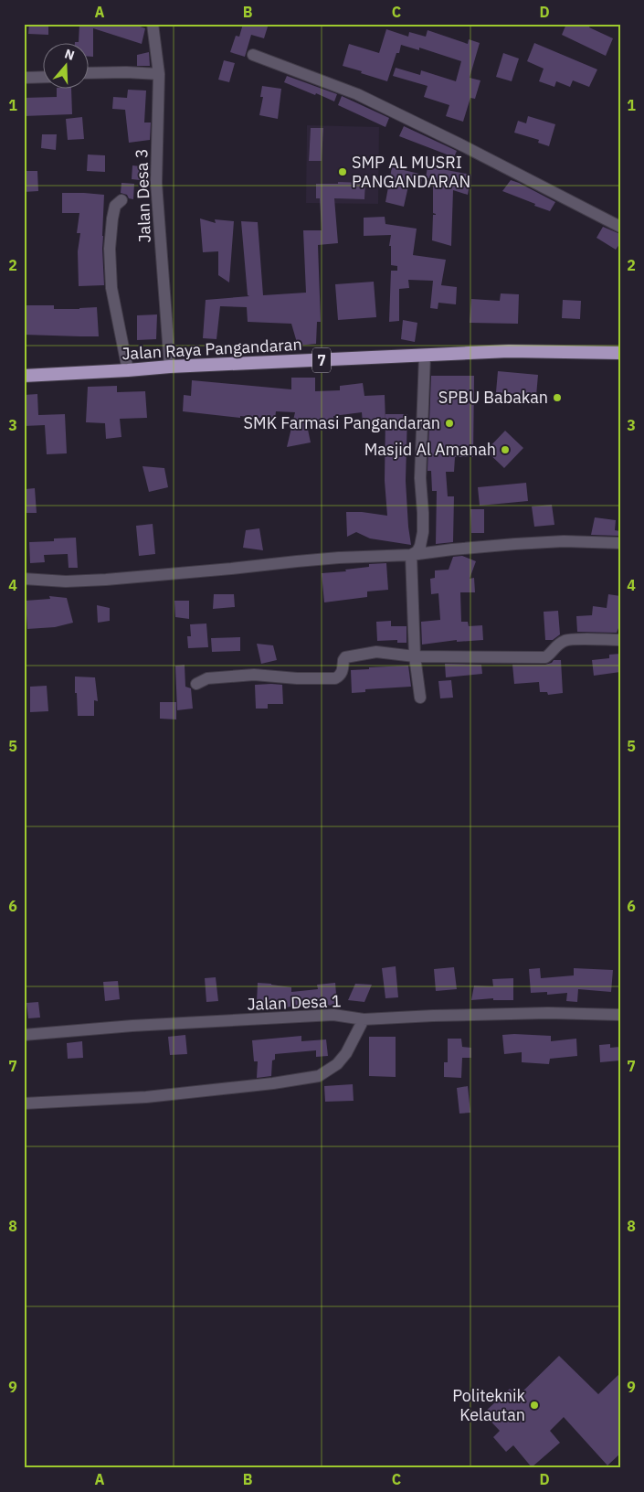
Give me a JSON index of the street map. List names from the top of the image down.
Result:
{
  "streets": {
    "highway": ["Jalan Raya Pangandaran", "7"],
    "street": ["Jalan Desa 3", "Jalan Desa 1"]
  },
  "crossings": [
    ["Jalan Desa 3", "Jalan Raya Pangandaran"]
  ],
  "places": [
    "SMP AL MUSRI PANGANDARAN",
    "SPBU Babakan",
    "SMK Farmasi Pangandaran",
    "Masjid Al Amanah",
    "Politeknik Kelautan"
  ],
  "north": "top",
  "grid": {
    "columns": [
      "A",
      "B",
      "C",
      "D"
    ],
    "rows": [
      "1",
      "2",
      "3",
      "4",
      "5",
      "6",
      "7",
      "8",
      "9"
    ]
  }
}
